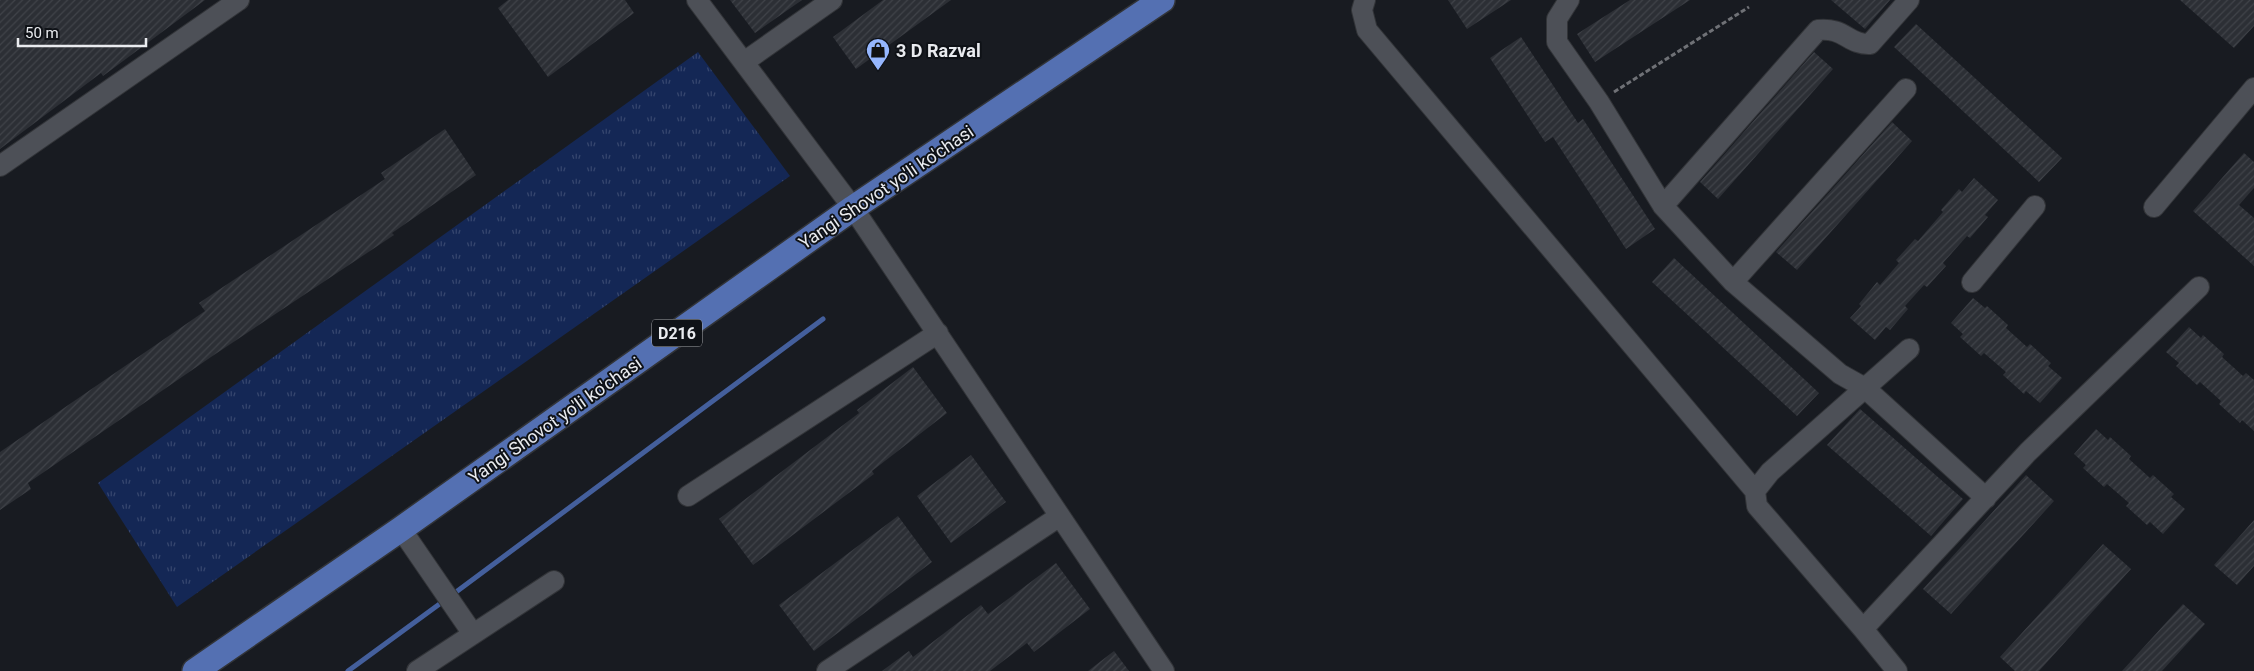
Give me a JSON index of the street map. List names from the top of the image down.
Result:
{
  "streets": {
    "main road": ["Yangi Shovot yo'li ko'chasi", "D216"]
  },
  "places": {
    "shop": ["3 D Razval"]
  },
  "scale_bar": "50 m"
}
